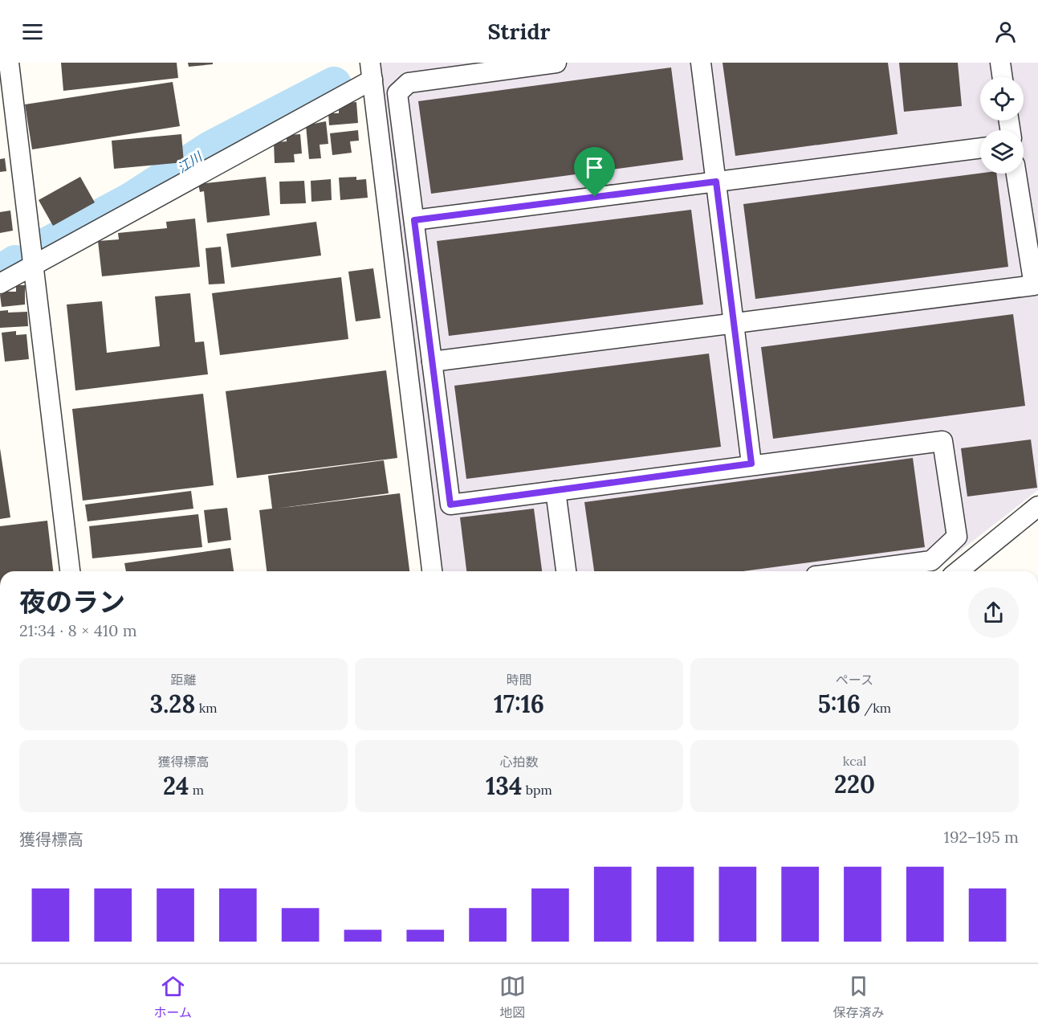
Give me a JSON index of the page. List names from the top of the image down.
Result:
{
  "water": ["江川"],
  "page": {
    "header": "Stridr",
    "heading": ["夜のラン", "21:34 · 8 × 410 m"],
    "stats": [
      ["距離", "3.28 km"],
      ["時間", "17:16"],
      ["ペース", "5:16 /km"],
      ["獲得標高", "24 m"],
      ["心拍数", "134 bpm"],
      ["kcal", "220"]
    ],
    "chart": ["獲得標高", "192–195 m"],
    "tabs": ["ホーム", "地図", "保存済み"]
  }
}
